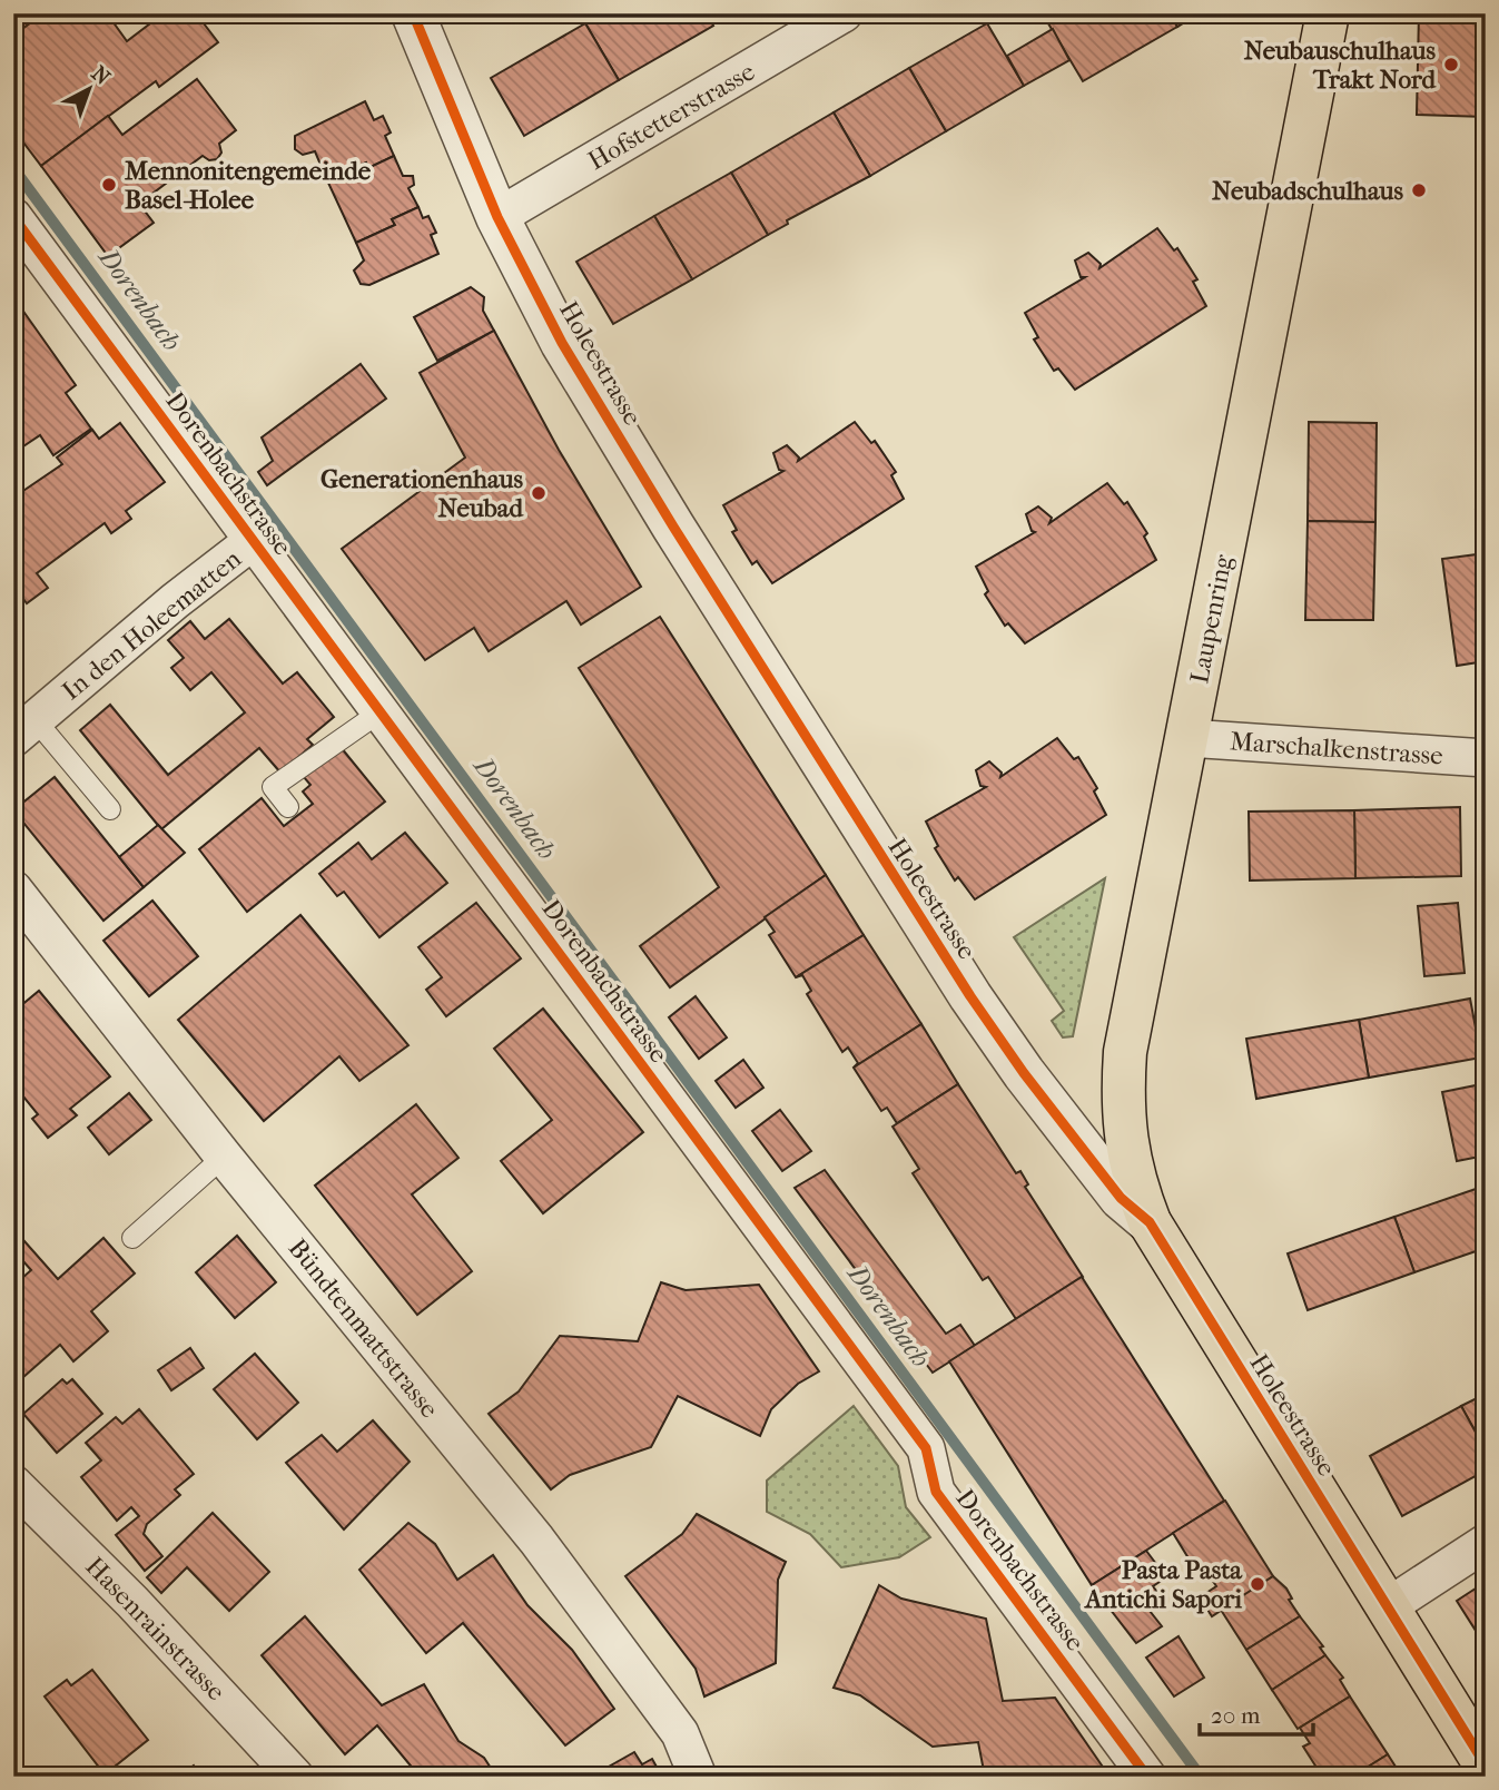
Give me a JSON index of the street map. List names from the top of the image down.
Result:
{
  "streets": {
    "main road": ["Holeestrasse", "Laupenring"],
    "street": [
      "Hofstetterstrasse",
      "Dorenbachstrasse",
      "In den Holeematten",
      "Marschalkenstrasse",
      "Bündtenmattstrasse",
      "Hasenrainstrasse"
    ]
  },
  "crossings": [
    ["Hofstetterstrasse", "Holeestrasse"],
    ["Holeestrasse", "Laupenring"],
    ["Dorenbachstrasse", "In den Holeematten"],
    ["Laupenring", "Marschalkenstrasse"]
  ],
  "water": ["Dorenbach"],
  "places": [
    "Neubauschulhaus Trakt Nord",
    "Mennonitengemeinde Basel-Holee",
    "Neubadschulhaus",
    "Generationenhaus Neubad",
    "Pasta Pasta Antichi Sapori"
  ],
  "scale_bar": "20 m",
  "north": "top right"
}
